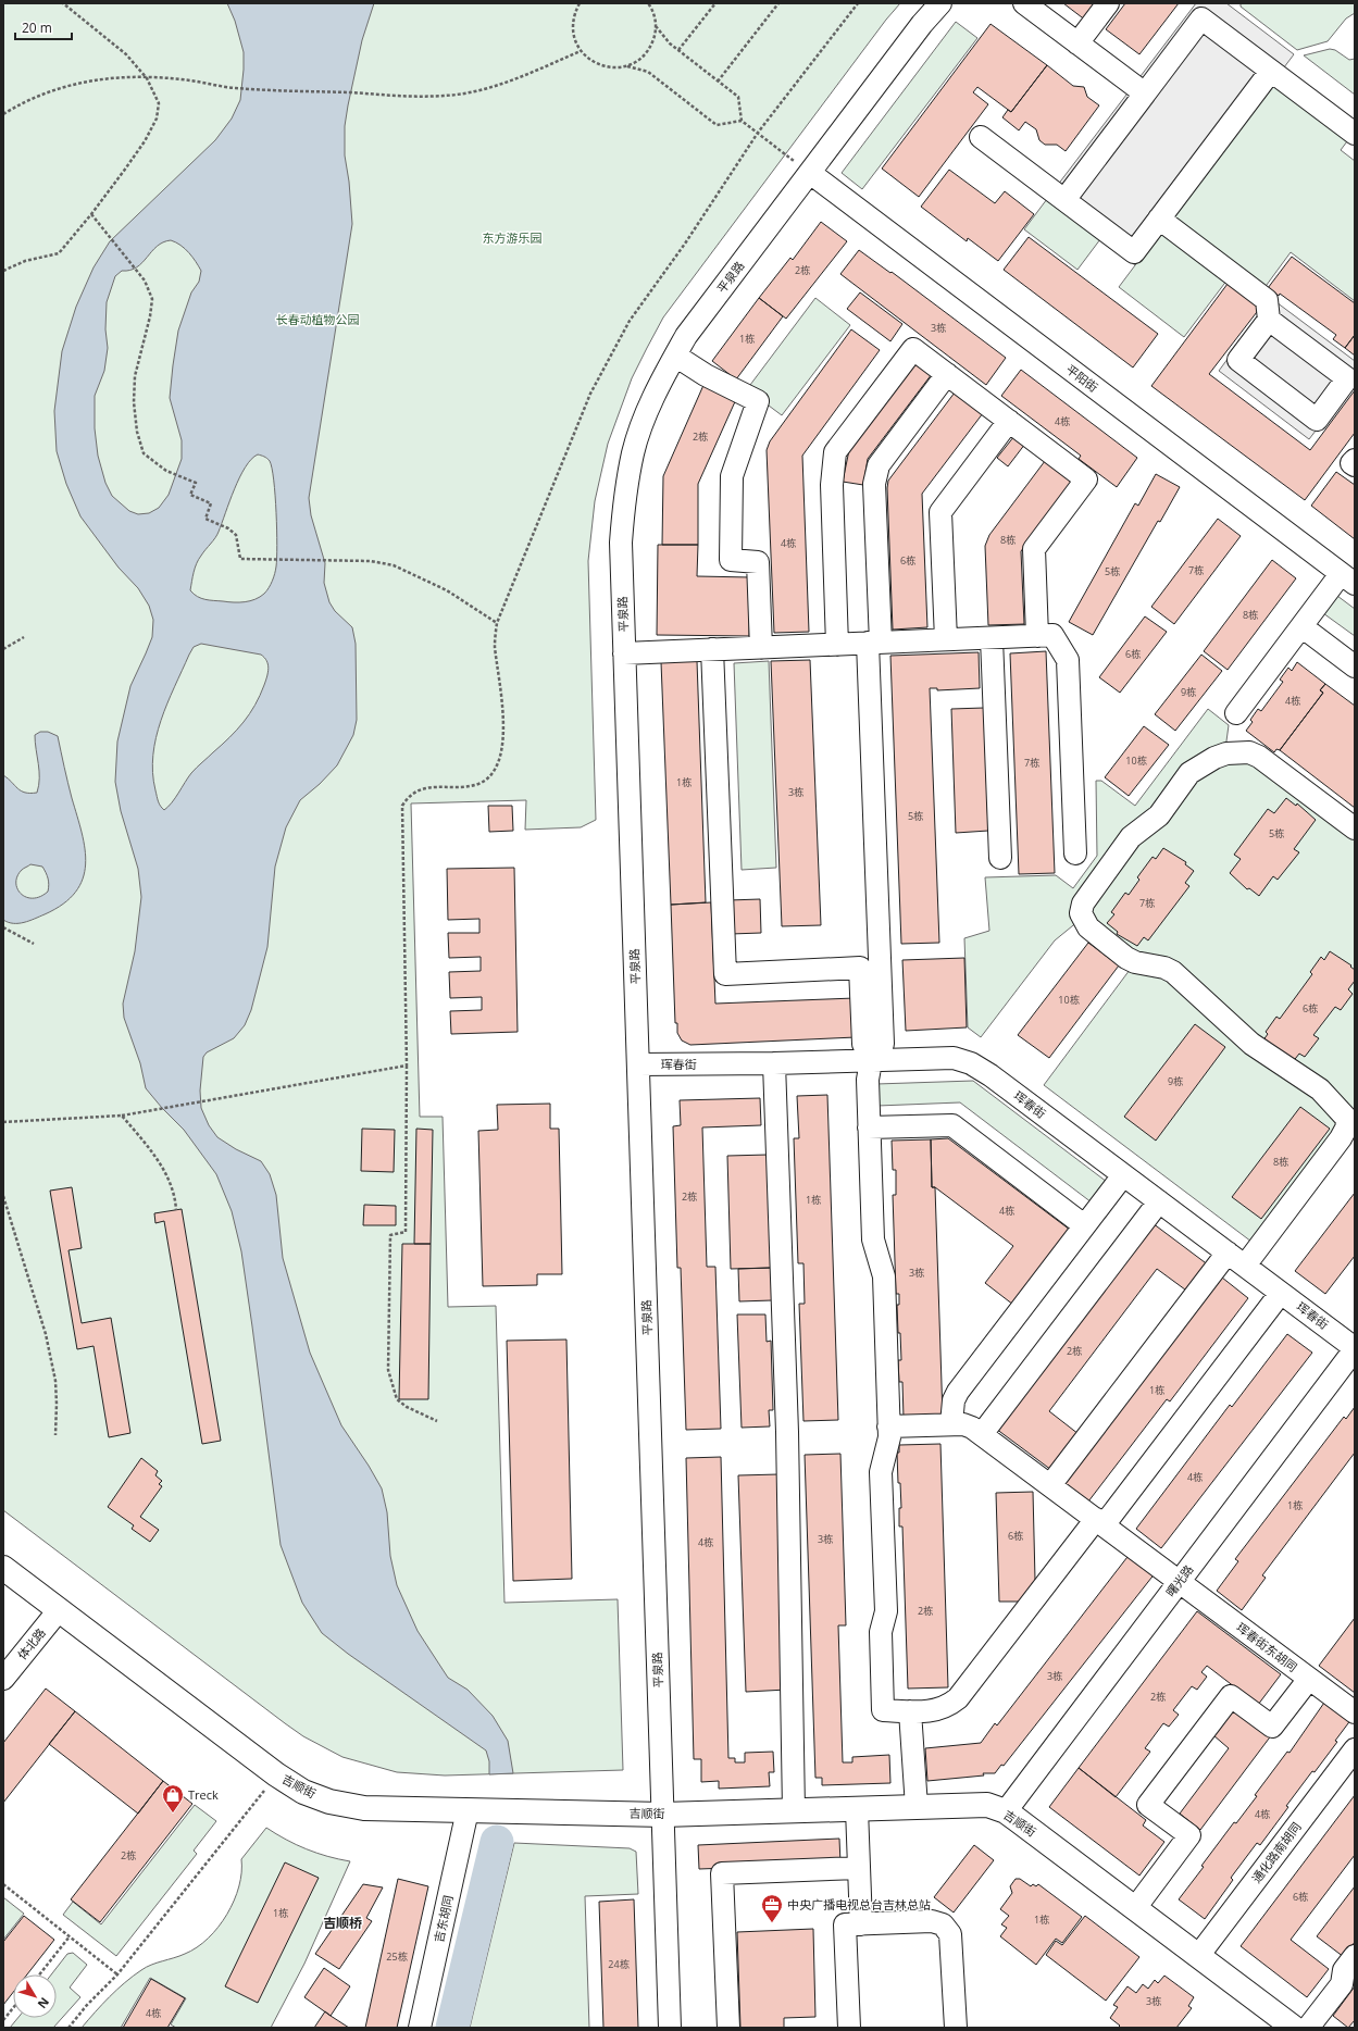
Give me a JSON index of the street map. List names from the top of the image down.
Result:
{
  "streets": {
    "main road": ["吉顺街"],
    "street": [
      "平泉路",
      "平阳街",
      "珲春街",
      "曙光路",
      "体北路",
      "珲春街东胡同",
      "通化路南胡同",
      "吉东胡同"
    ]
  },
  "crossings": [
    ["平泉路", "平阳街"],
    ["平泉路", "珲春街"],
    ["平泉路", "吉顺街"],
    ["珲春街", "曙光路"],
    ["曙光路", "珲春街东胡同"],
    ["曙光路", "吉顺街"],
    ["体北路", "吉顺街"],
    ["吉顺街", "通化路南胡同"],
    ["吉顺街", "吉东胡同"]
  ],
  "districts": ["吉顺桥"],
  "parks": ["东方游乐园", "长春动植物公园"],
  "places": {
    "shop": ["Treck"],
    "office": ["中央广播电视总台吉林总站"]
  },
  "house_numbers": [
    "2栋",
    "3栋",
    "1栋",
    "4栋",
    "2栋",
    "8栋",
    "4栋",
    "6栋",
    "7栋",
    "5栋",
    "8栋",
    "6栋",
    "9栋",
    "4栋",
    "10栋",
    "7栋",
    "1栋",
    "3栋",
    "5栋",
    "5栋",
    "7栋",
    "10栋",
    "6栋",
    "9栋",
    "8栋",
    "2栋",
    "1栋",
    "4栋",
    "3栋",
    "2栋",
    "1栋",
    "4栋",
    "1栋",
    "6栋",
    "3栋",
    "4栋",
    "2栋",
    "3栋",
    "2栋",
    "4栋",
    "2栋",
    "6栋",
    "1栋",
    "1栋",
    "25栋",
    "24栋",
    "3栋",
    "4栋"
  ],
  "scale_bar": "20 m",
  "north": "bottom right"
}
